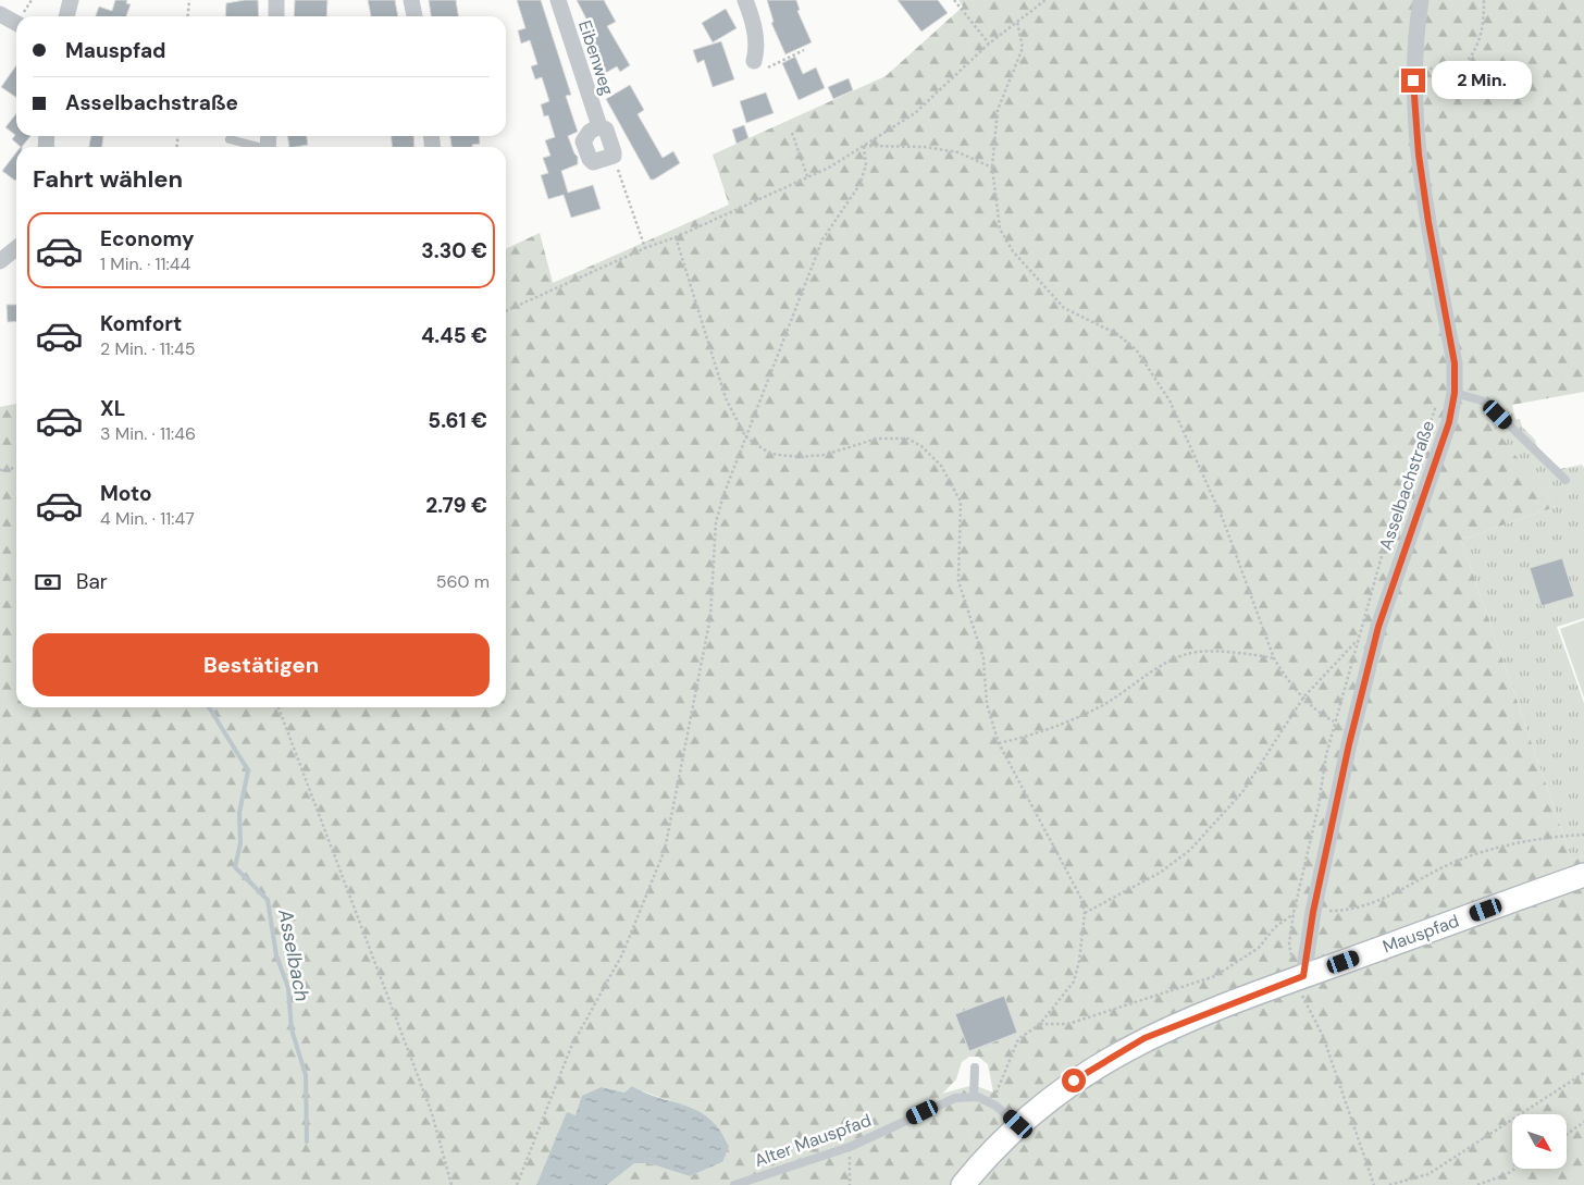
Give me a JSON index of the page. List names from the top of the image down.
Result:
{
  "streets": {
    "street": ["Eibenweg", "Asselbachstraße", "Mauspfad"],
    "lane": ["Alter Mauspfad"]
  },
  "crossings": [
    ["Asselbachstraße", "Mauspfad"]
  ],
  "water": ["Asselbach"],
  "north": "bottom right",
  "page": {
    "banner": ["Mauspfad", "Asselbachstraße"],
    "bubble": "2 Min.",
    "heading": "Fahrt wählen",
    "list": [
      {
        "name": "Economy",
        "note": "1 Min. · 11:44",
        "value": "3.30 €"
      },
      {
        "name": "Komfort",
        "note": "2 Min. · 11:45",
        "value": "4.45 €"
      },
      {
        "name": "XL",
        "note": "3 Min. · 11:46",
        "value": "5.61 €"
      },
      {
        "name": "Moto",
        "note": "4 Min. · 11:47",
        "value": "2.79 €"
      }
    ],
    "pay": ["Bar", "560 m"],
    "buttons": "Bestätigen"
  }
}
